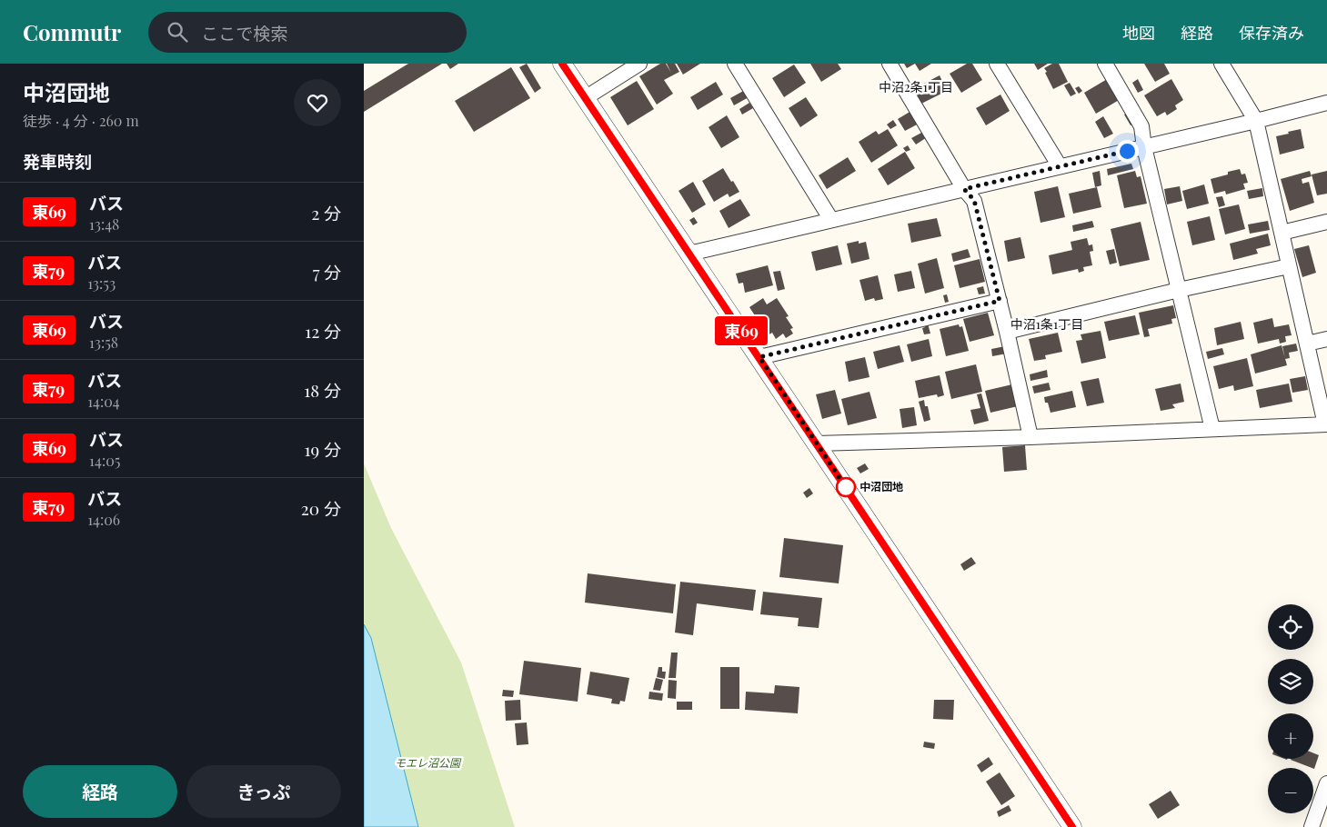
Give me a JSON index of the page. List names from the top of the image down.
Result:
{
  "districts": ["中沼2条1丁目", "中沼1条1丁目"],
  "parks": ["モエレ沼公園"],
  "places": ["中沼団地"],
  "lines": ["bus line 東69"],
  "page": {
    "header": "Commutr",
    "search": "ここで検索",
    "nav": ["地図", "経路", "保存済み"],
    "heading": [
      ["中沼団地", "徒歩 · 4 分 · 260 m"],
      "発車時刻"
    ],
    "on_map": "東69",
    "list": [
      {
        "mark": "東69",
        "name": "バス",
        "note": "13:48",
        "value": "2 分"
      },
      {
        "mark": "東79",
        "name": "バス",
        "note": "13:53",
        "value": "7 分"
      },
      {
        "mark": "東69",
        "name": "バス",
        "note": "13:58",
        "value": "12 分"
      },
      {
        "mark": "東79",
        "name": "バス",
        "note": "14:04",
        "value": "18 分"
      },
      {
        "mark": "東69",
        "name": "バス",
        "note": "14:05",
        "value": "19 分"
      },
      {
        "mark": "東79",
        "name": "バス",
        "note": "14:06",
        "value": "20 分"
      }
    ],
    "map_buttons": ["+", "−"],
    "buttons": ["経路", "きっぷ"]
  }
}
